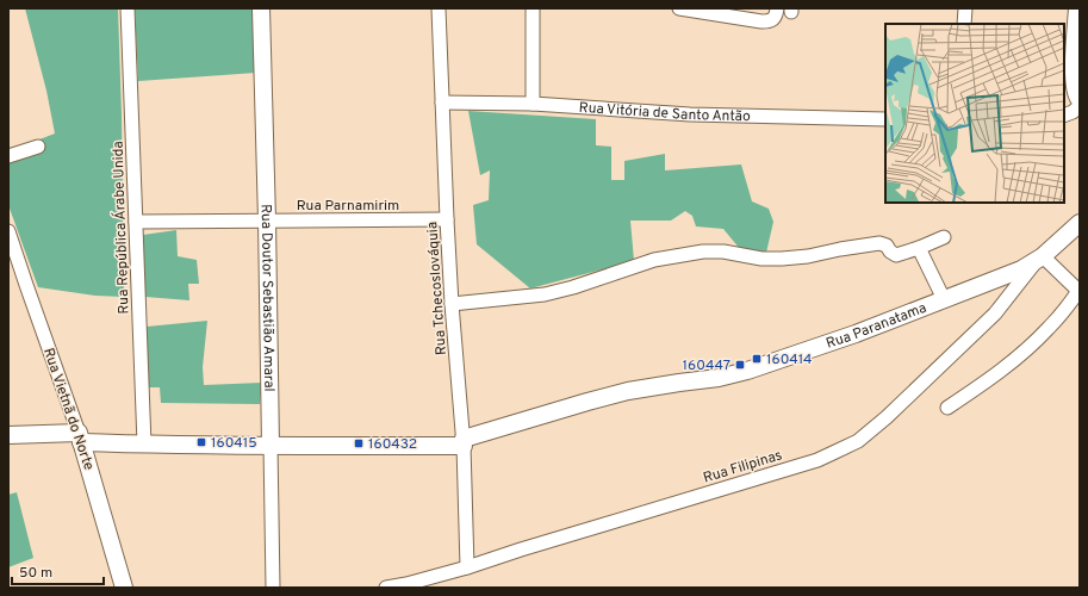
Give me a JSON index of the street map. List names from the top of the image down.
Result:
{
  "streets": {
    "street": [
      "Rua Vitória de Santo Antão",
      "Rua Parnamirim",
      "Rua República Árabe Unida",
      "Rua Tchecoslováquia",
      "Rua Doutor Sebastião Amaral",
      "Rua Paranatama",
      "Rua Vietnã do Norte",
      "Rua Filipinas"
    ]
  },
  "crossings": [
    ["Rua Vitória de Santo Antão", "Rua Tchecoslováquia"],
    ["Rua Parnamirim", "Rua República Árabe Unida"],
    ["Rua Parnamirim", "Rua Tchecoslováquia"],
    ["Rua Parnamirim", "Rua Doutor Sebastião Amaral"],
    ["Rua República Árabe Unida", "Rua Paranatama"],
    ["Rua Tchecoslováquia", "Rua Paranatama"],
    ["Rua Tchecoslováquia", "Rua Filipinas"],
    ["Rua Doutor Sebastião Amaral", "Rua Paranatama"],
    ["Rua Paranatama", "Rua Vietnã do Norte"],
    ["Rua Paranatama", "Rua Filipinas"]
  ],
  "places": {
    "transit": [
      "160414",
      "160447",
      "160415",
      "160432"
    ]
  },
  "scale_bar": "50 m"
}
